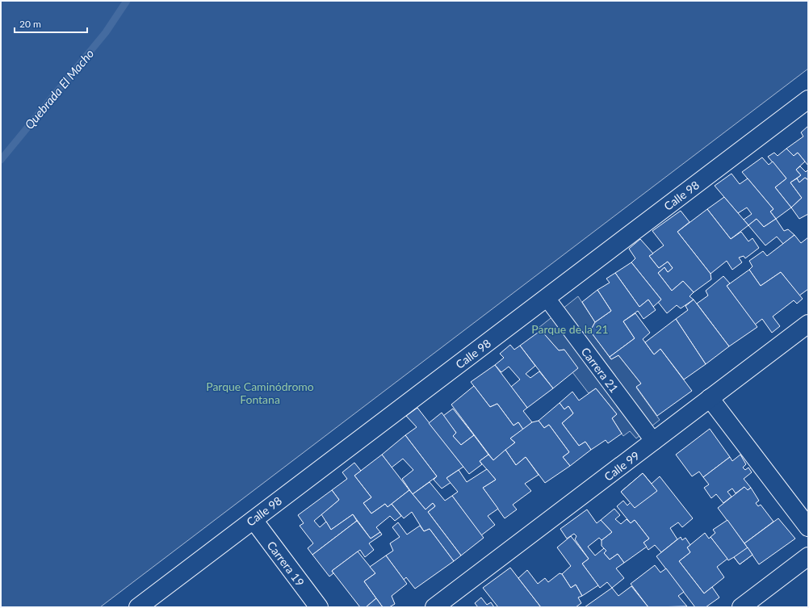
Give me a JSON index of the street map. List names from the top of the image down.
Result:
{
  "streets": {
    "street": [
      "Calle 98",
      "Carrera 21",
      "Calle 99",
      "Carrera 19"
    ]
  },
  "crossings": [
    ["Calle 98", "Carrera 21"],
    ["Calle 98", "Carrera 19"],
    ["Carrera 21", "Calle 99"]
  ],
  "water": ["Quebrada El Macho"],
  "parks": ["Parque de la 21", "Parque Caminódromo Fontana"],
  "scale_bar": "20 m"
}
